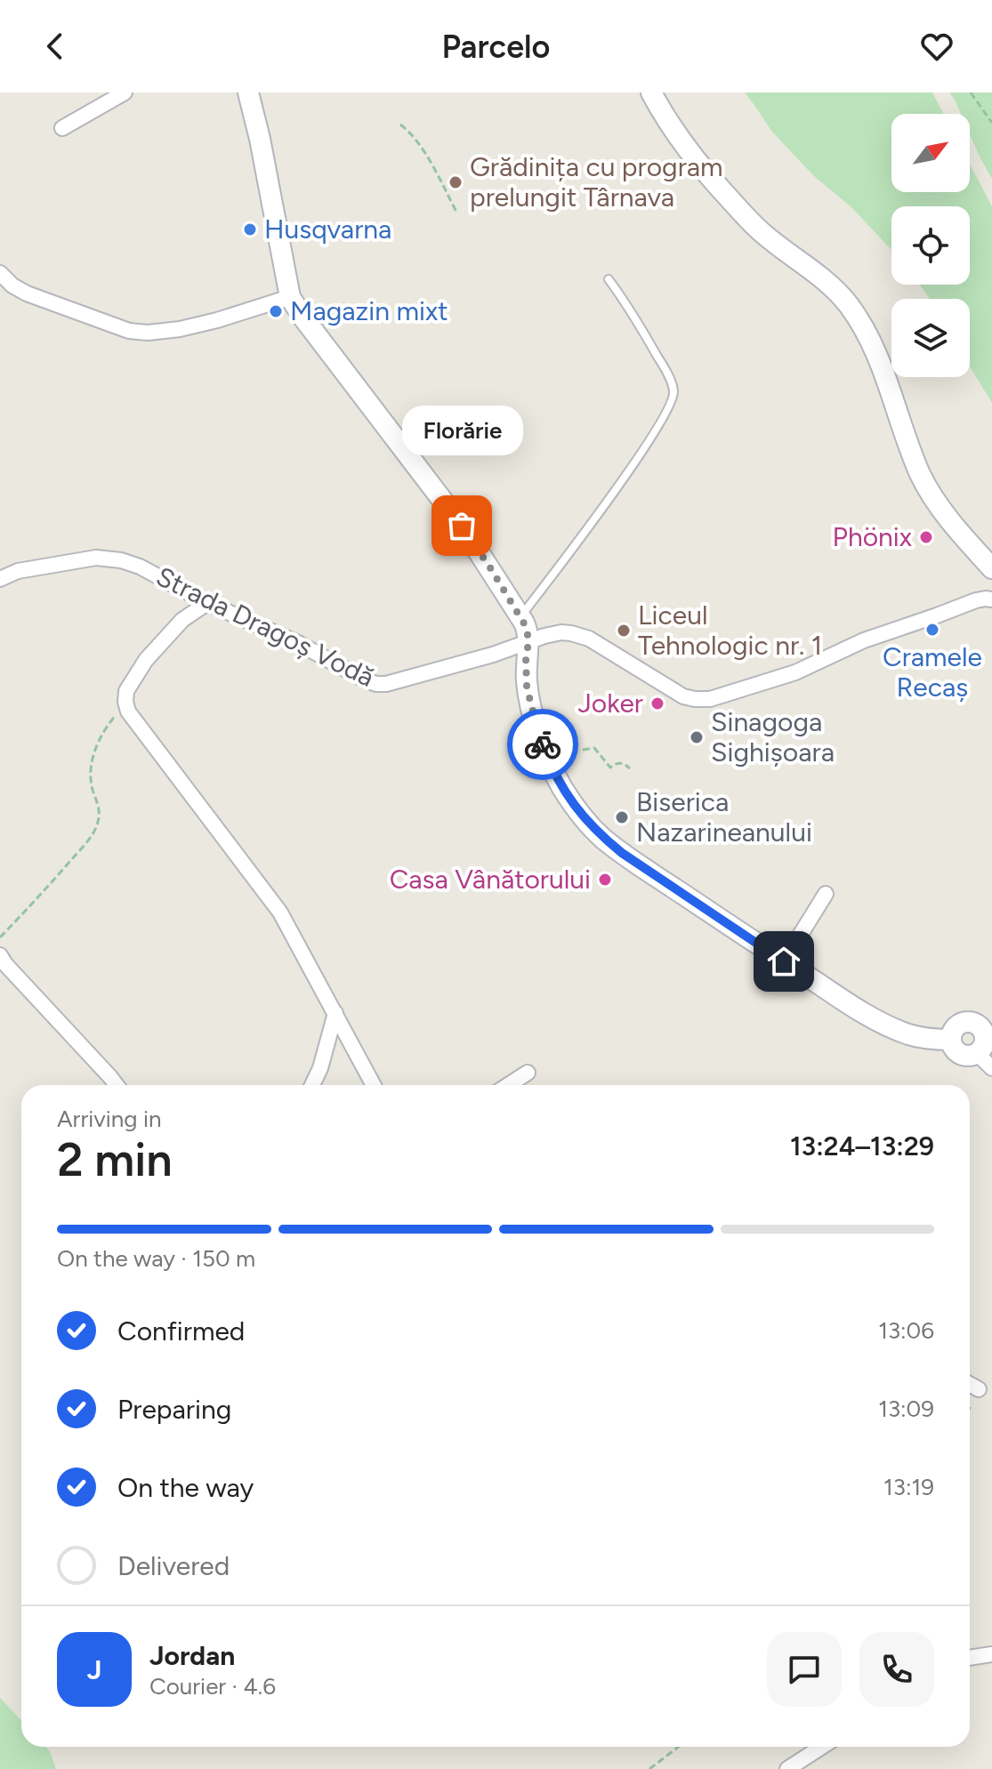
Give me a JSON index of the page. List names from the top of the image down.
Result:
{
  "streets": {
    "street": ["Strada Dragoș Vodă"]
  },
  "places": [
    "Grădinița cu program prelungit Târnava",
    "Husqvarna",
    "Magazin mixt",
    "Florărie",
    "Phönix",
    "Cramele Recaș",
    "Liceul Tehnologic nr. 1",
    "Joker",
    "Sinagoga Sighișoara",
    "Biserica Nazarineanului",
    "Casa Vânătorului"
  ],
  "north": "top right",
  "page": {
    "header": "Parcelo",
    "bubble": "Florărie",
    "heading": ["2 min", "Arriving in", "13:24–13:29"],
    "panel": ["Jordan", "Courier · 4.6"],
    "bar": "On the way · 150 m",
    "list": [
      ["Confirmed", "13:06"],
      ["Preparing", "13:09"],
      ["On the way", "13:19"],
      "Delivered"
    ],
    "round": "J"
  }
}
